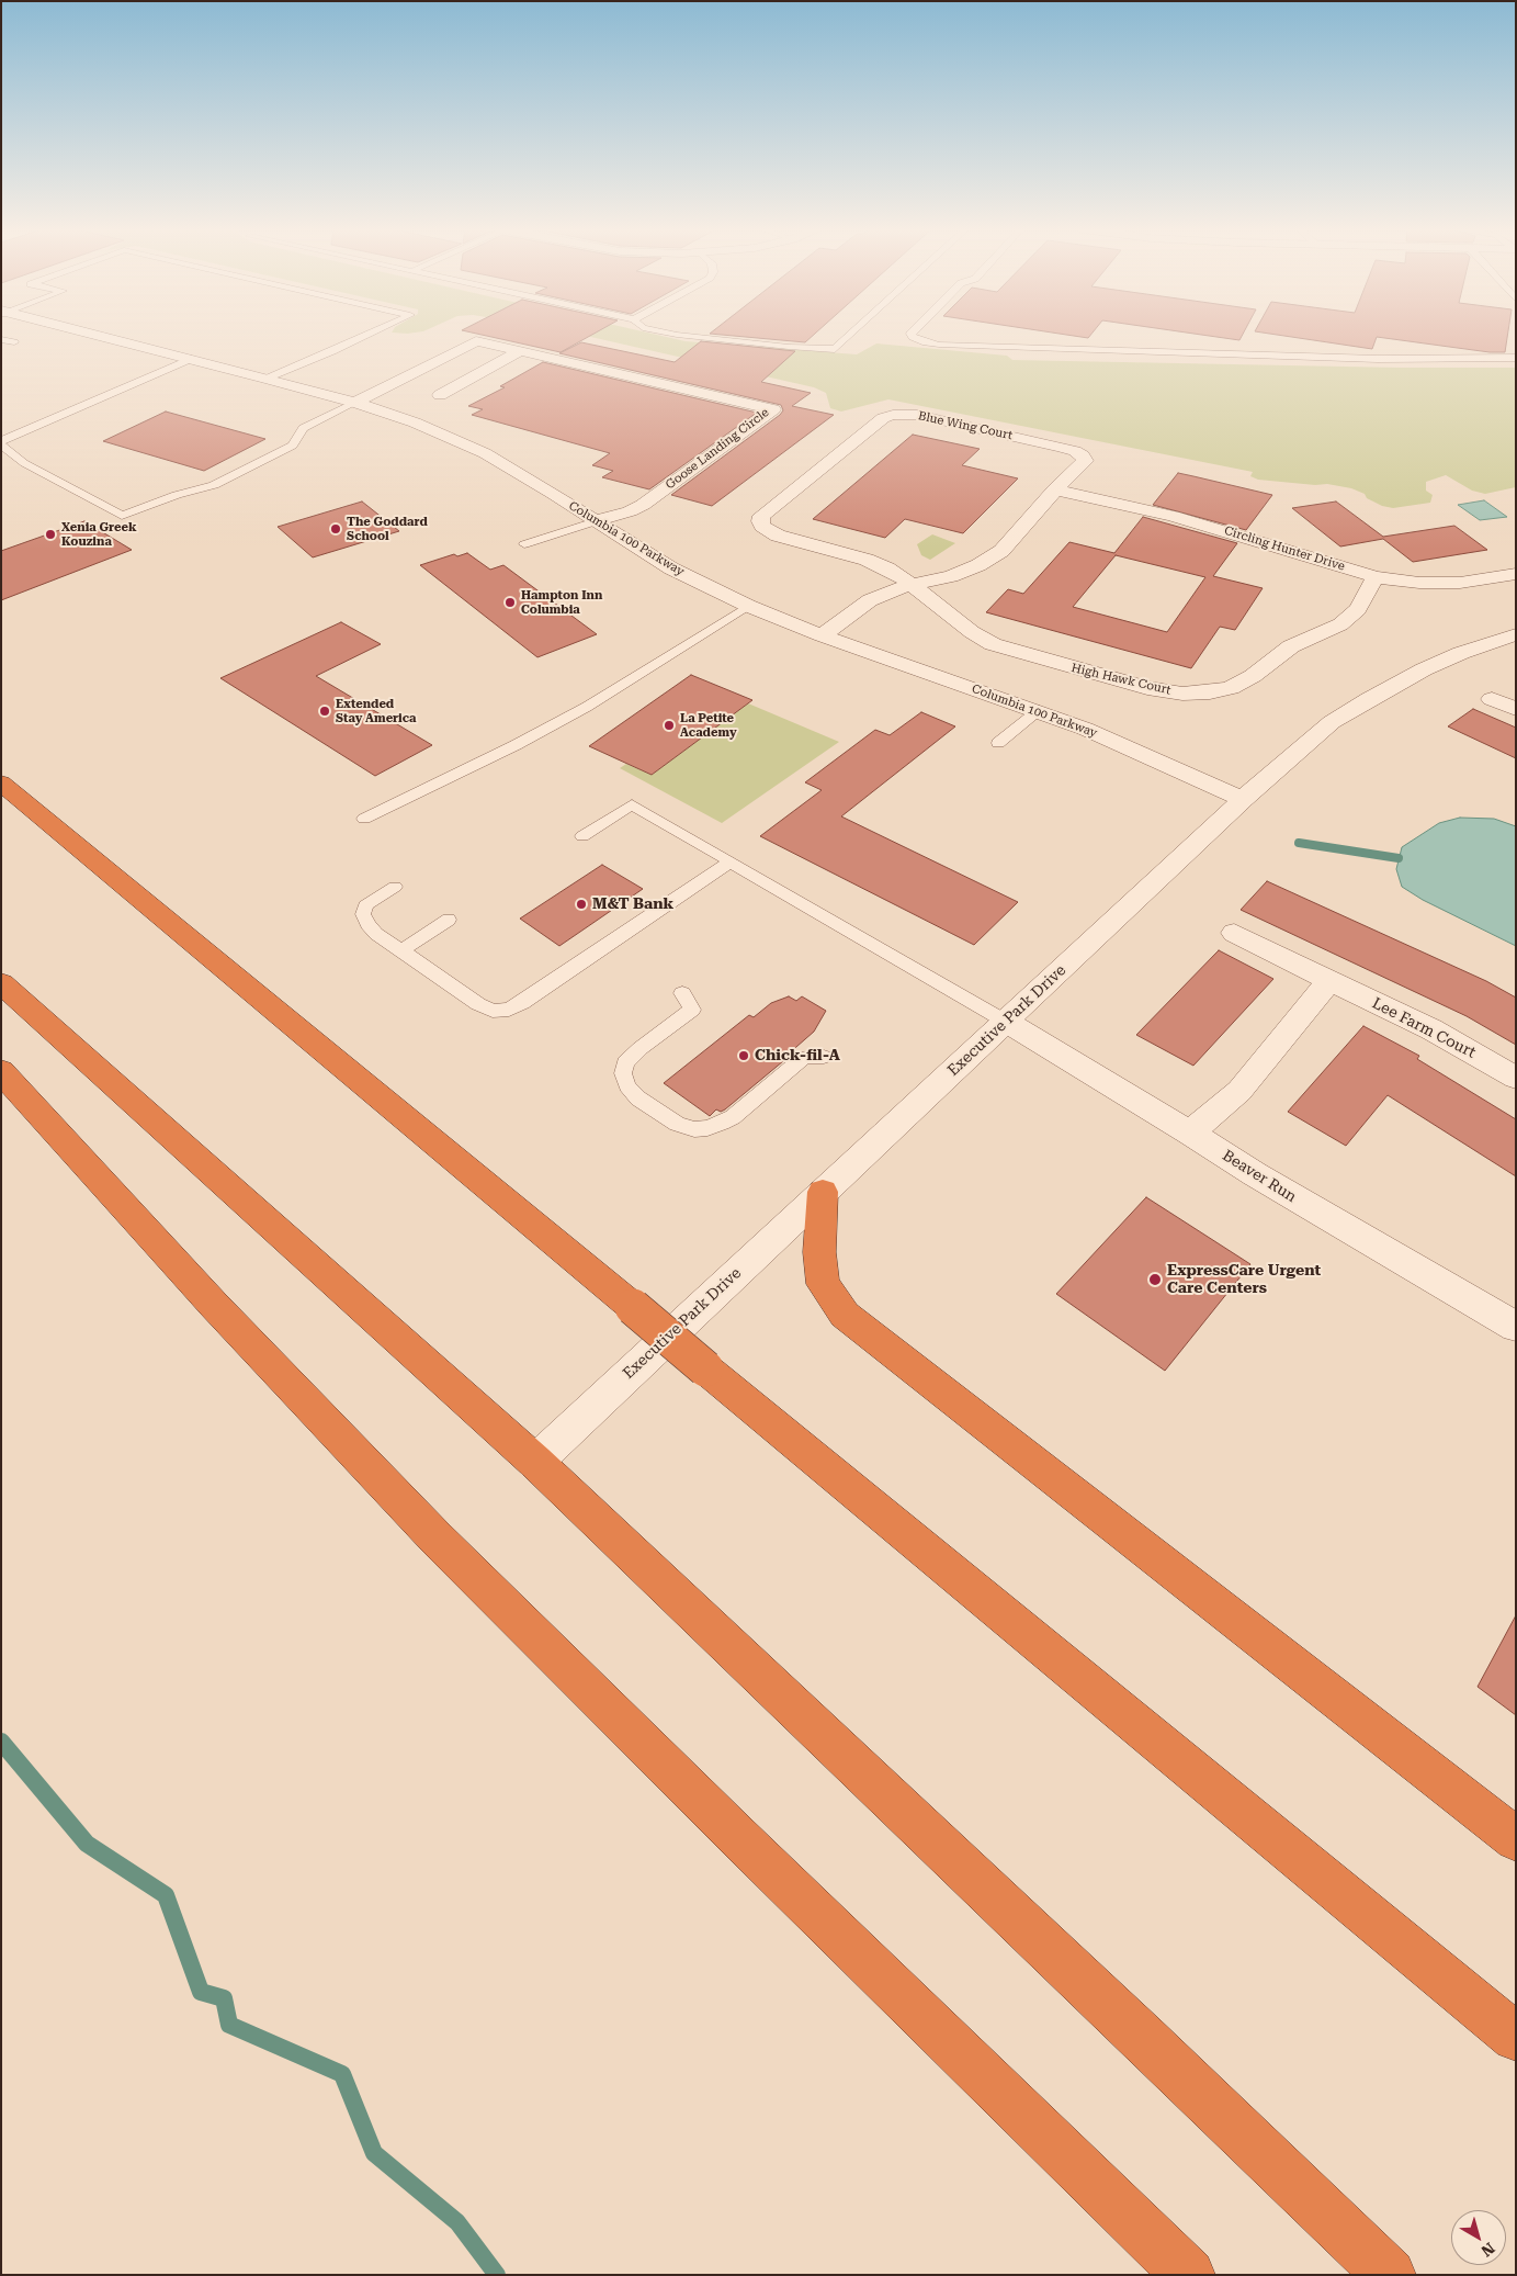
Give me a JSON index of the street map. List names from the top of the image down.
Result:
{
  "streets": {
    "street": [
      "Blue Wing Court",
      "Goose Landing Circle",
      "Columbia 100 Parkway",
      "Circling Hunter Drive",
      "High Hawk Court",
      "Executive Park Drive",
      "Lee Farm Court",
      "Beaver Run"
    ]
  },
  "crossings": [
    ["Blue Wing Court", "Columbia 100 Parkway"],
    ["Blue Wing Court", "Circling Hunter Drive"],
    ["Blue Wing Court", "High Hawk Court"],
    ["Goose Landing Circle", "Columbia 100 Parkway"],
    ["Columbia 100 Parkway", "Executive Park Drive"],
    ["Circling Hunter Drive", "High Hawk Court"],
    ["Executive Park Drive", "Beaver Run"]
  ],
  "places": [
    "The Goddard School",
    "Xenia Greek Kouzina",
    "Hampton Inn Columbia",
    "Extended Stay America",
    "La Petite Academy",
    "M&T Bank",
    "Chick-fil-A",
    "ExpressCare Urgent Care Centers"
  ],
  "north": "bottom right"
}
